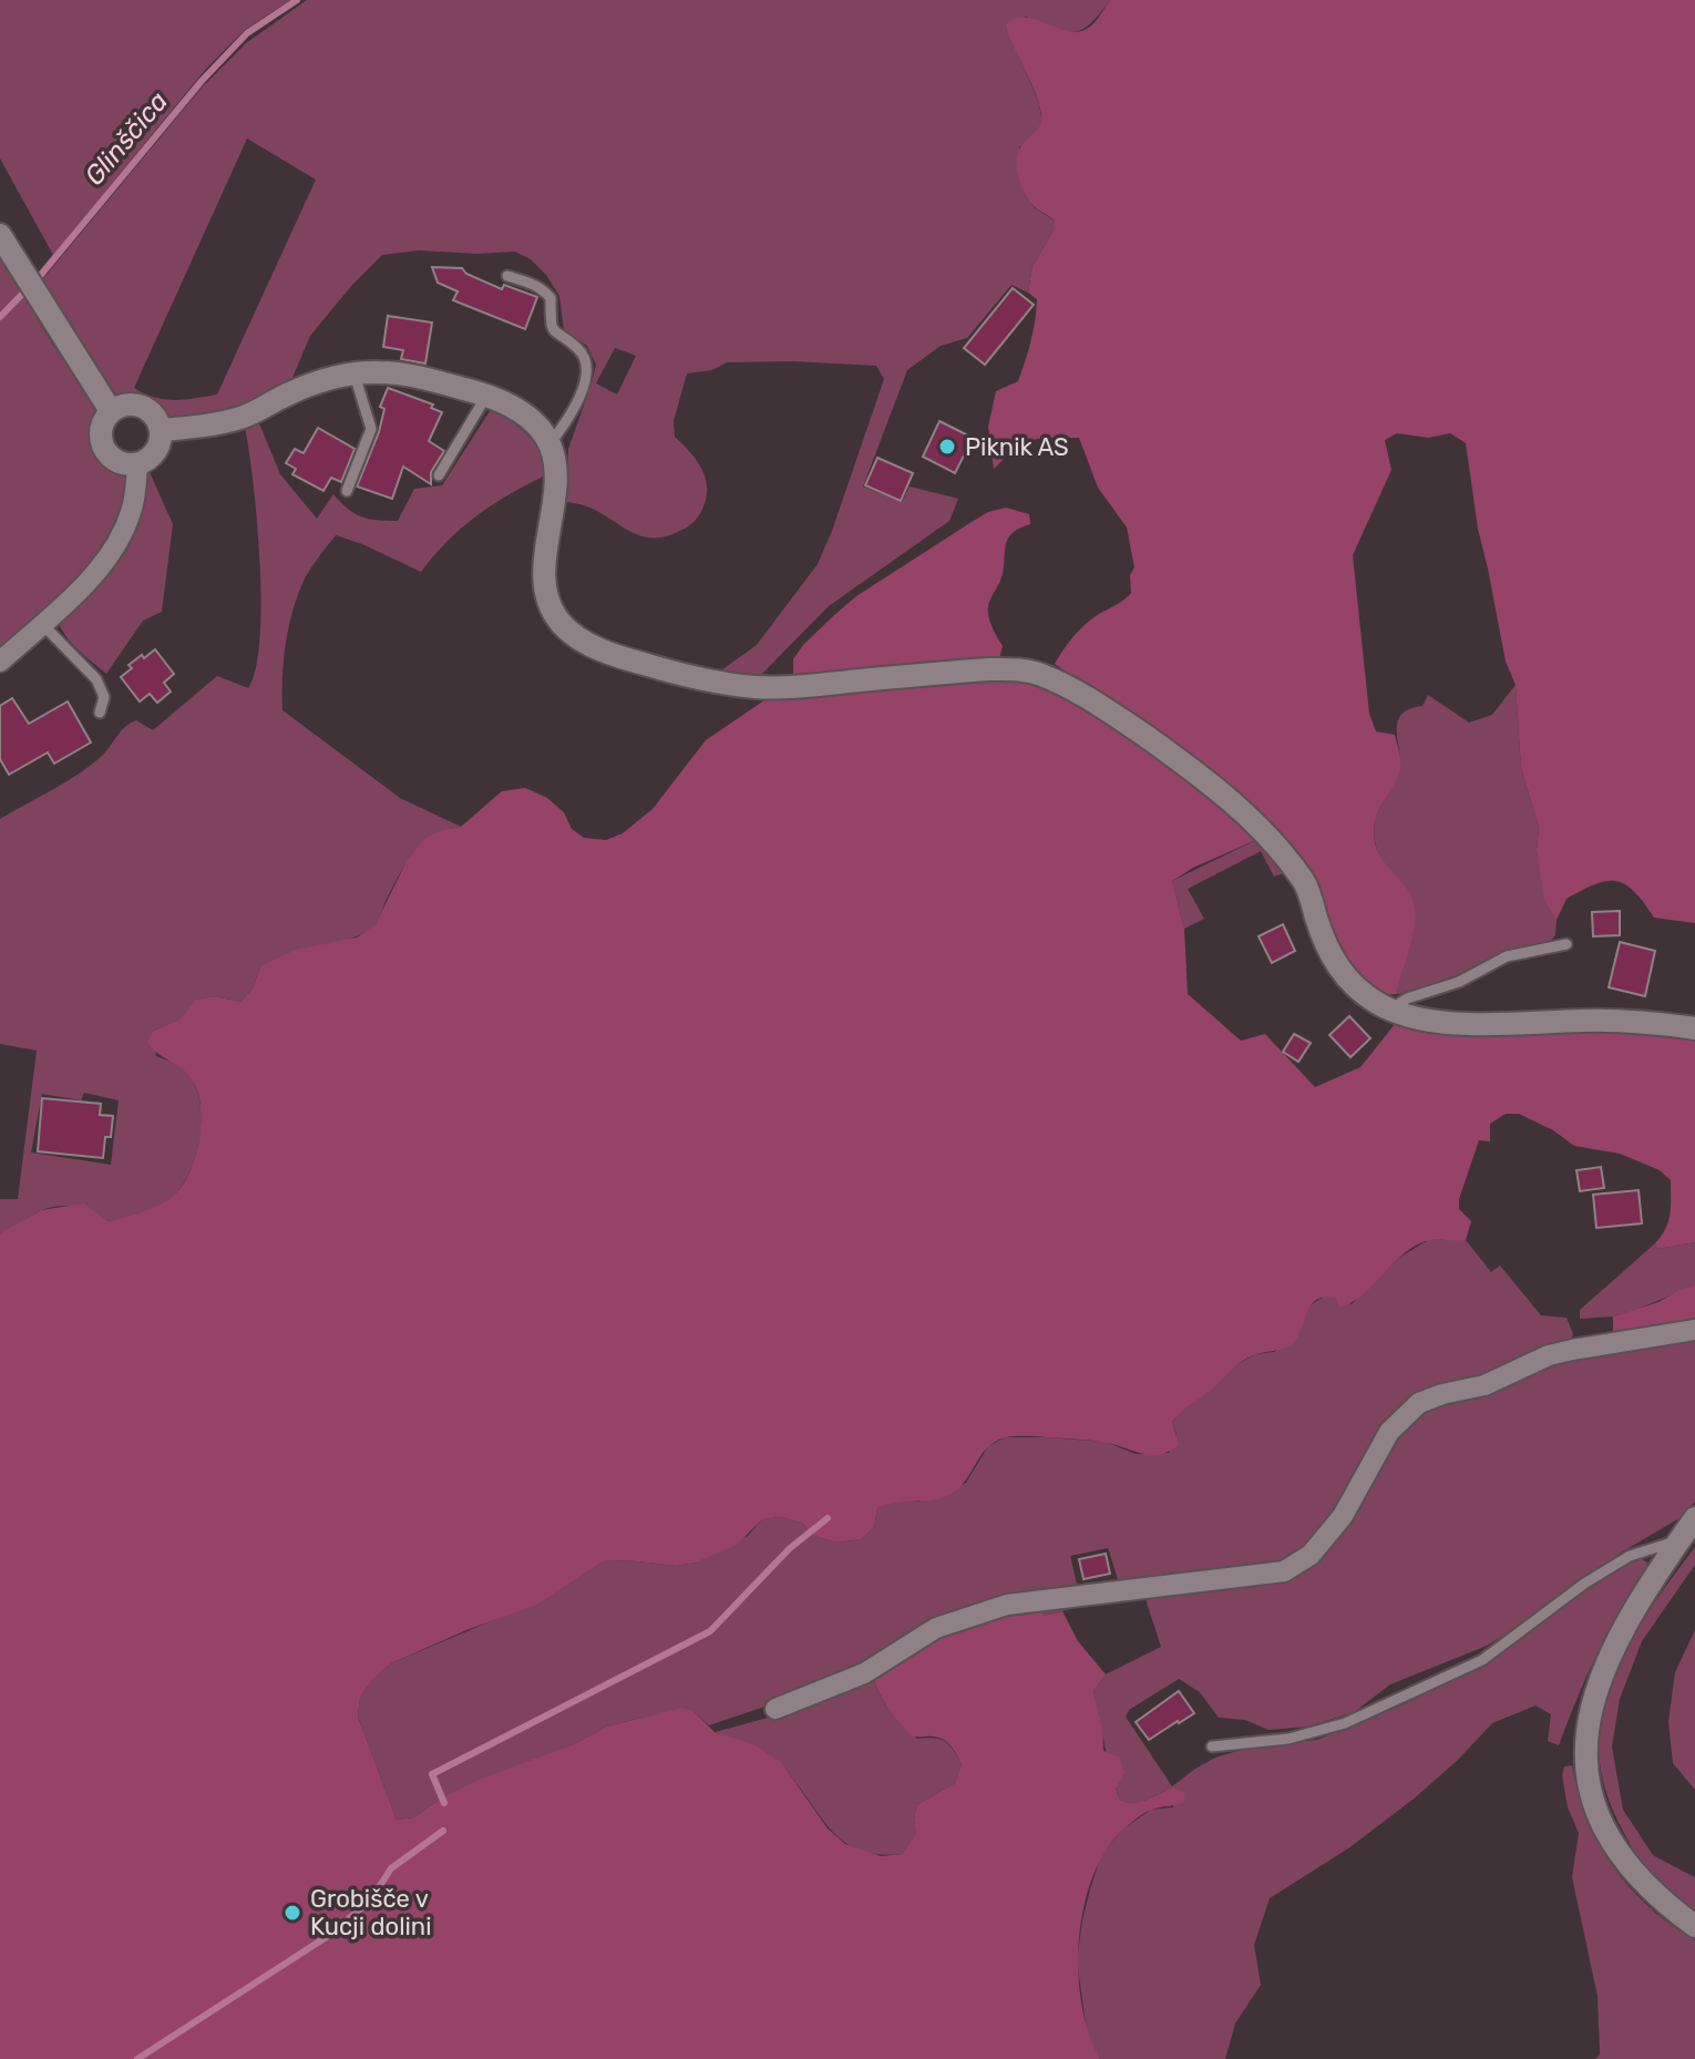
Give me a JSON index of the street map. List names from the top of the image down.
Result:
{
  "water": ["Glinščica"],
  "places": ["Piknik AS", "Grobišče v Kucji dolini"]
}
